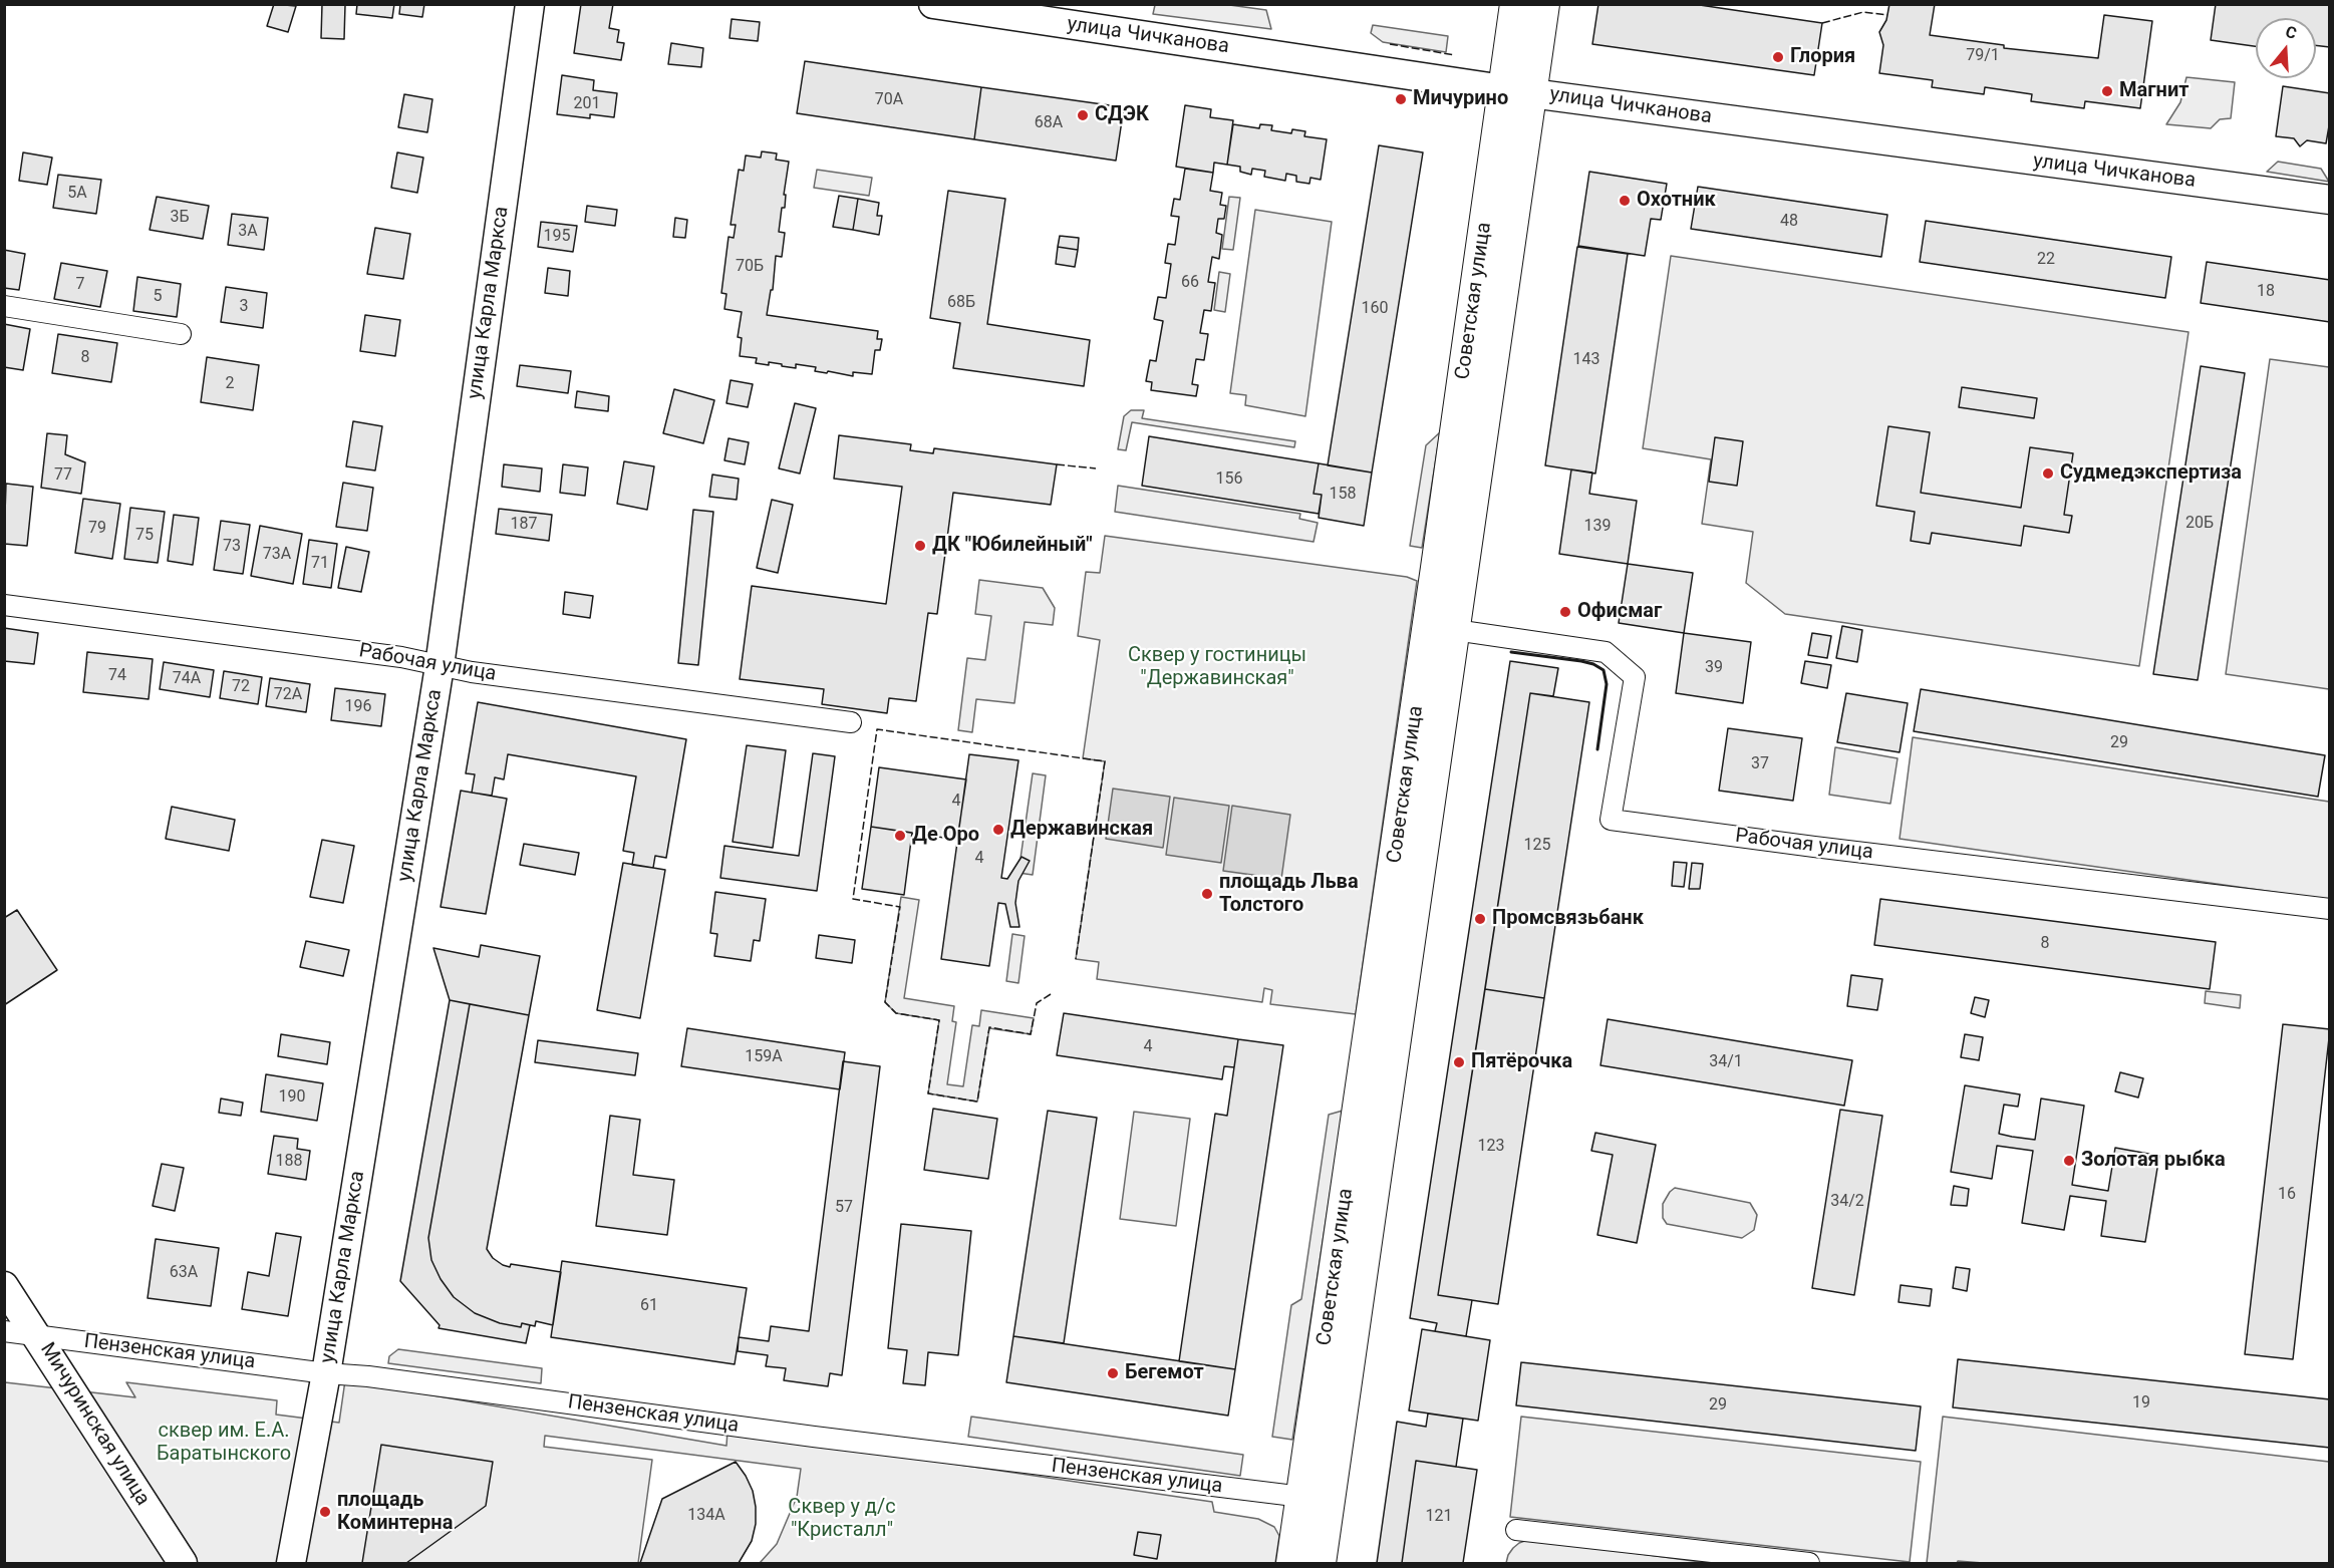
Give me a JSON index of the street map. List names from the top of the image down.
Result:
{
  "streets": {
    "main road": [
      "улица Чичканова",
      "Советская улица",
      "улица Карла Маркса",
      "Мичуринская улица"
    ],
    "street": ["Рабочая улица", "Пензенская улица"]
  },
  "crossings": [
    ["улица Чичканова", "Советская улица"],
    ["Советская улица", "Пензенская улица"],
    ["улица Карла Маркса", "Рабочая улица"],
    ["улица Карла Маркса", "Пензенская улица"],
    ["Пензенская улица", "Мичуринская улица"]
  ],
  "parks": ["Сквер у гостиницы \"Державинская\"", "сквер им. Е.А. Баратынского", "Сквер у д/с \"Кристалл\""],
  "places": [
    "Глория",
    "Магнит",
    "Мичурино",
    "СДЭК",
    "Охотник",
    "Судмедэкспертиза",
    "ДК \"Юбилейный\"",
    "Офисмаг",
    "Державинская",
    "Де Оро",
    "площадь Льва Толстого",
    "Промсвязьбанк",
    "Пятёрочка",
    "Золотая рыбка",
    "Бегемот",
    "площадь Коминтерна"
  ],
  "house_numbers": [
    "79/1",
    "70А",
    "201",
    "68А",
    "5А",
    "3Б",
    "48",
    "3А",
    "195",
    "22",
    "70Б",
    "66",
    "7",
    "18",
    "5",
    "68Б",
    "3",
    "160",
    "8",
    "143",
    "2",
    "77",
    "156",
    "158",
    "20Б",
    "187",
    "139",
    "79",
    "75",
    "73",
    "73А",
    "71",
    "39",
    "74",
    "74А",
    "72",
    "72А",
    "196",
    "29",
    "37",
    "4",
    "125",
    "4",
    "8",
    "4",
    "159А",
    "34/1",
    "190",
    "123",
    "188",
    "16",
    "34/2",
    "57",
    "63А",
    "61",
    "19",
    "29",
    "134А",
    "121"
  ],
  "north": "top"
}
